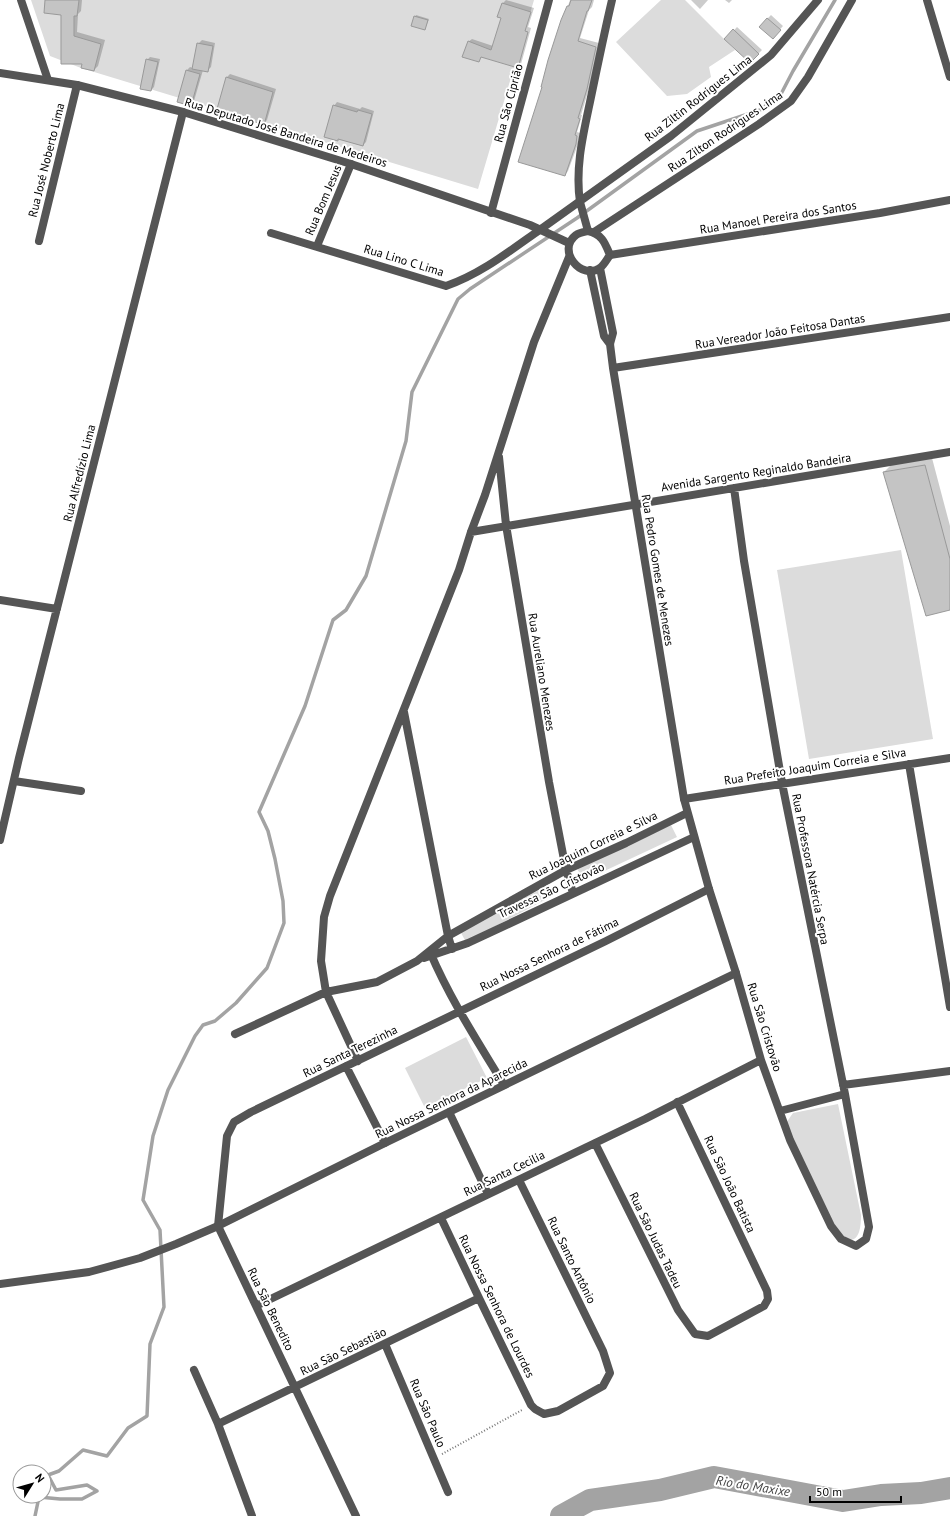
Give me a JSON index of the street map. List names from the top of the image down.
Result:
{
  "streets": {
    "street": [
      "Rua Ziltin Rodrigues Lima",
      "Rua São Ciprião",
      "Rua Zilton Rodrigues Lima",
      "Rua Deputado José Bandeira de Medeiros",
      "Rua José Noberto Lima",
      "Rua Bom Jesus",
      "Rua Manoel Pereira dos Santos",
      "Rua Lino C Lima",
      "Rua Vereador João Feitosa Dantas",
      "Avenida Sargento Reginaldo Bandeira",
      "Rua Alfredízio Lima",
      "Rua Pedro Gomes de Menezes",
      "Rua Aureliano Menezes",
      "Rua Prefeito Joaquim Correia e Silva",
      "Rua Joaquim Correia e Silva",
      "Rua Professora Natércia Serpa",
      "Travessa São Cristovão",
      "Rua Nossa Senhora de Fátima",
      "Rua São Cristovão",
      "Rua Santa Terezinha",
      "Rua Nossa Senhora da Aparecida",
      "Rua Santa Cecilia",
      "Rua São João Batista",
      "Rua São Judas Tadeu",
      "Rua Santo Antônio",
      "Rua Nossa Senhora de Lourdes",
      "Rua São Benedito",
      "Rua São Sebastião",
      "Rua São Paulo"
    ]
  },
  "crossings": [
    ["Rua São Ciprião", "Rua Deputado José Bandeira de Medeiros"],
    ["Rua Zilton Rodrigues Lima", "Rua Deputado José Bandeira de Medeiros"],
    ["Rua Zilton Rodrigues Lima", "Rua Manoel Pereira dos Santos"],
    ["Rua Zilton Rodrigues Lima", "Rua Pedro Gomes de Menezes"],
    ["Rua Deputado José Bandeira de Medeiros", "Rua José Noberto Lima"],
    ["Rua Deputado José Bandeira de Medeiros", "Rua Bom Jesus"],
    ["Rua Deputado José Bandeira de Medeiros", "Rua Manoel Pereira dos Santos"],
    ["Rua Deputado José Bandeira de Medeiros", "Rua Lino C Lima"],
    ["Rua Deputado José Bandeira de Medeiros", "Rua Alfredízio Lima"],
    ["Rua Deputado José Bandeira de Medeiros", "Rua Pedro Gomes de Menezes"],
    ["Rua Bom Jesus", "Rua Lino C Lima"],
    ["Rua Manoel Pereira dos Santos", "Rua Pedro Gomes de Menezes"],
    ["Rua Vereador João Feitosa Dantas", "Rua Pedro Gomes de Menezes"],
    ["Avenida Sargento Reginaldo Bandeira", "Rua Pedro Gomes de Menezes"],
    ["Avenida Sargento Reginaldo Bandeira", "Rua Aureliano Menezes"],
    ["Avenida Sargento Reginaldo Bandeira", "Rua Professora Natércia Serpa"],
    ["Rua Pedro Gomes de Menezes", "Rua Prefeito Joaquim Correia e Silva"],
    ["Rua Pedro Gomes de Menezes", "Rua São Cristovão"],
    ["Rua Aureliano Menezes", "Rua Joaquim Correia e Silva"],
    ["Rua Aureliano Menezes", "Travessa São Cristovão"],
    ["Rua Prefeito Joaquim Correia e Silva", "Rua Professora Natércia Serpa"],
    ["Rua Prefeito Joaquim Correia e Silva", "Rua São Cristovão"],
    ["Rua Joaquim Correia e Silva", "Travessa São Cristovão"],
    ["Rua Joaquim Correia e Silva", "Rua São Cristovão"],
    ["Rua Professora Natércia Serpa", "Rua São Cristovão"],
    ["Travessa São Cristovão", "Rua São Cristovão"],
    ["Rua Nossa Senhora de Fátima", "Rua São Cristovão"],
    ["Rua Nossa Senhora de Fátima", "Rua Santa Terezinha"],
    ["Rua São Cristovão", "Rua Nossa Senhora da Aparecida"],
    ["Rua São Cristovão", "Rua Santa Cecilia"],
    ["Rua Santa Terezinha", "Rua Nossa Senhora da Aparecida"],
    ["Rua Santa Terezinha", "Rua São Benedito"],
    ["Rua Nossa Senhora da Aparecida", "Rua São Benedito"],
    ["Rua Santa Cecilia", "Rua São João Batista"],
    ["Rua Santa Cecilia", "Rua São Judas Tadeu"],
    ["Rua Santa Cecilia", "Rua Santo Antônio"],
    ["Rua Santa Cecilia", "Rua Nossa Senhora de Lourdes"],
    ["Rua Santa Cecilia", "Rua São Benedito"],
    ["Rua São João Batista", "Rua São Judas Tadeu"],
    ["Rua Santo Antônio", "Rua Nossa Senhora de Lourdes"],
    ["Rua Nossa Senhora de Lourdes", "Rua São Sebastião"],
    ["Rua São Benedito", "Rua São Sebastião"],
    ["Rua São Sebastião", "Rua São Paulo"]
  ],
  "water": ["Rio do Maxixe"],
  "scale_bar": "50 m",
  "north": "top right"
}
